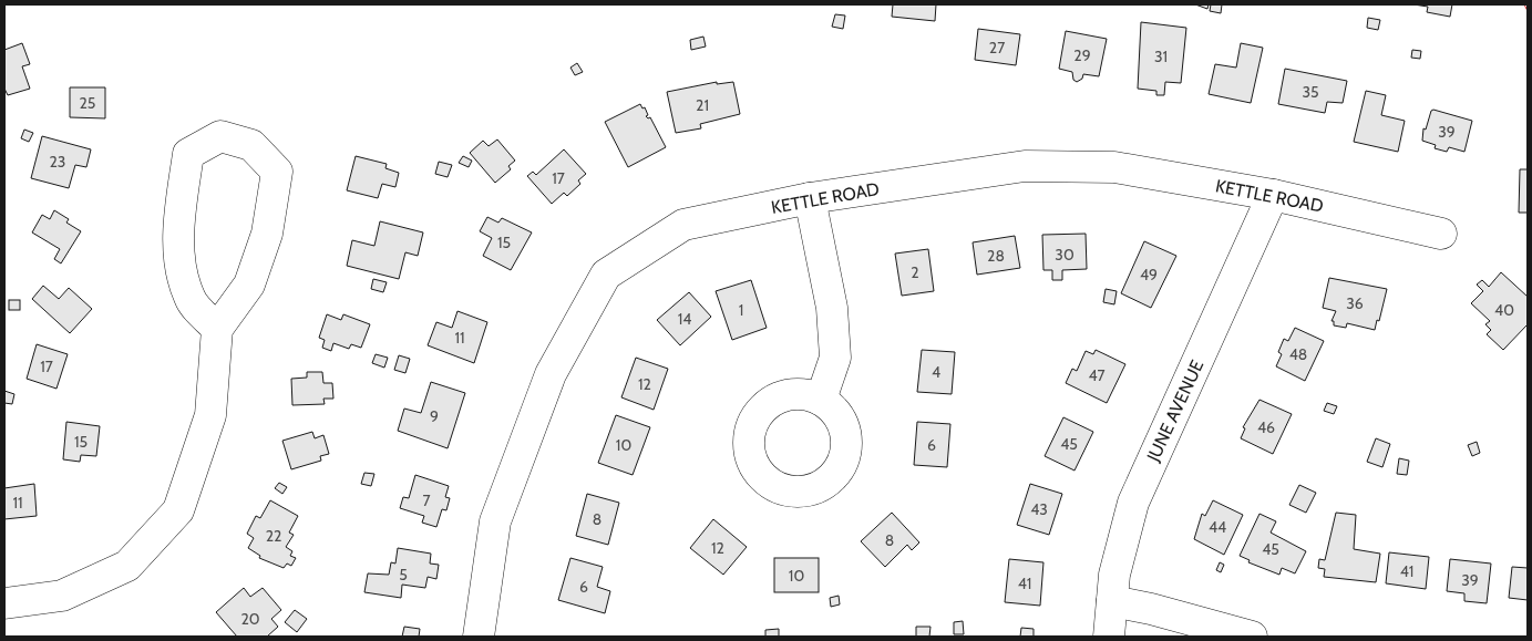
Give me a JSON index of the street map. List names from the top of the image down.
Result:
{
  "streets": {
    "street": ["KETTLE ROAD", "JUNE AVENUE"]
  },
  "crossings": [
    ["KETTLE ROAD", "JUNE AVENUE"]
  ],
  "house_numbers": [
    "27",
    "29",
    "31",
    "35",
    "25",
    "21",
    "39",
    "23",
    "17",
    "15",
    "30",
    "28",
    "2",
    "49",
    "36",
    "1",
    "40",
    "14",
    "11",
    "48",
    "17",
    "4",
    "47",
    "12",
    "9",
    "46",
    "15",
    "45",
    "10",
    "6",
    "7",
    "11",
    "43",
    "8",
    "44",
    "22",
    "8",
    "12",
    "45",
    "41",
    "5",
    "10",
    "39",
    "41",
    "6",
    "20"
  ]
}
